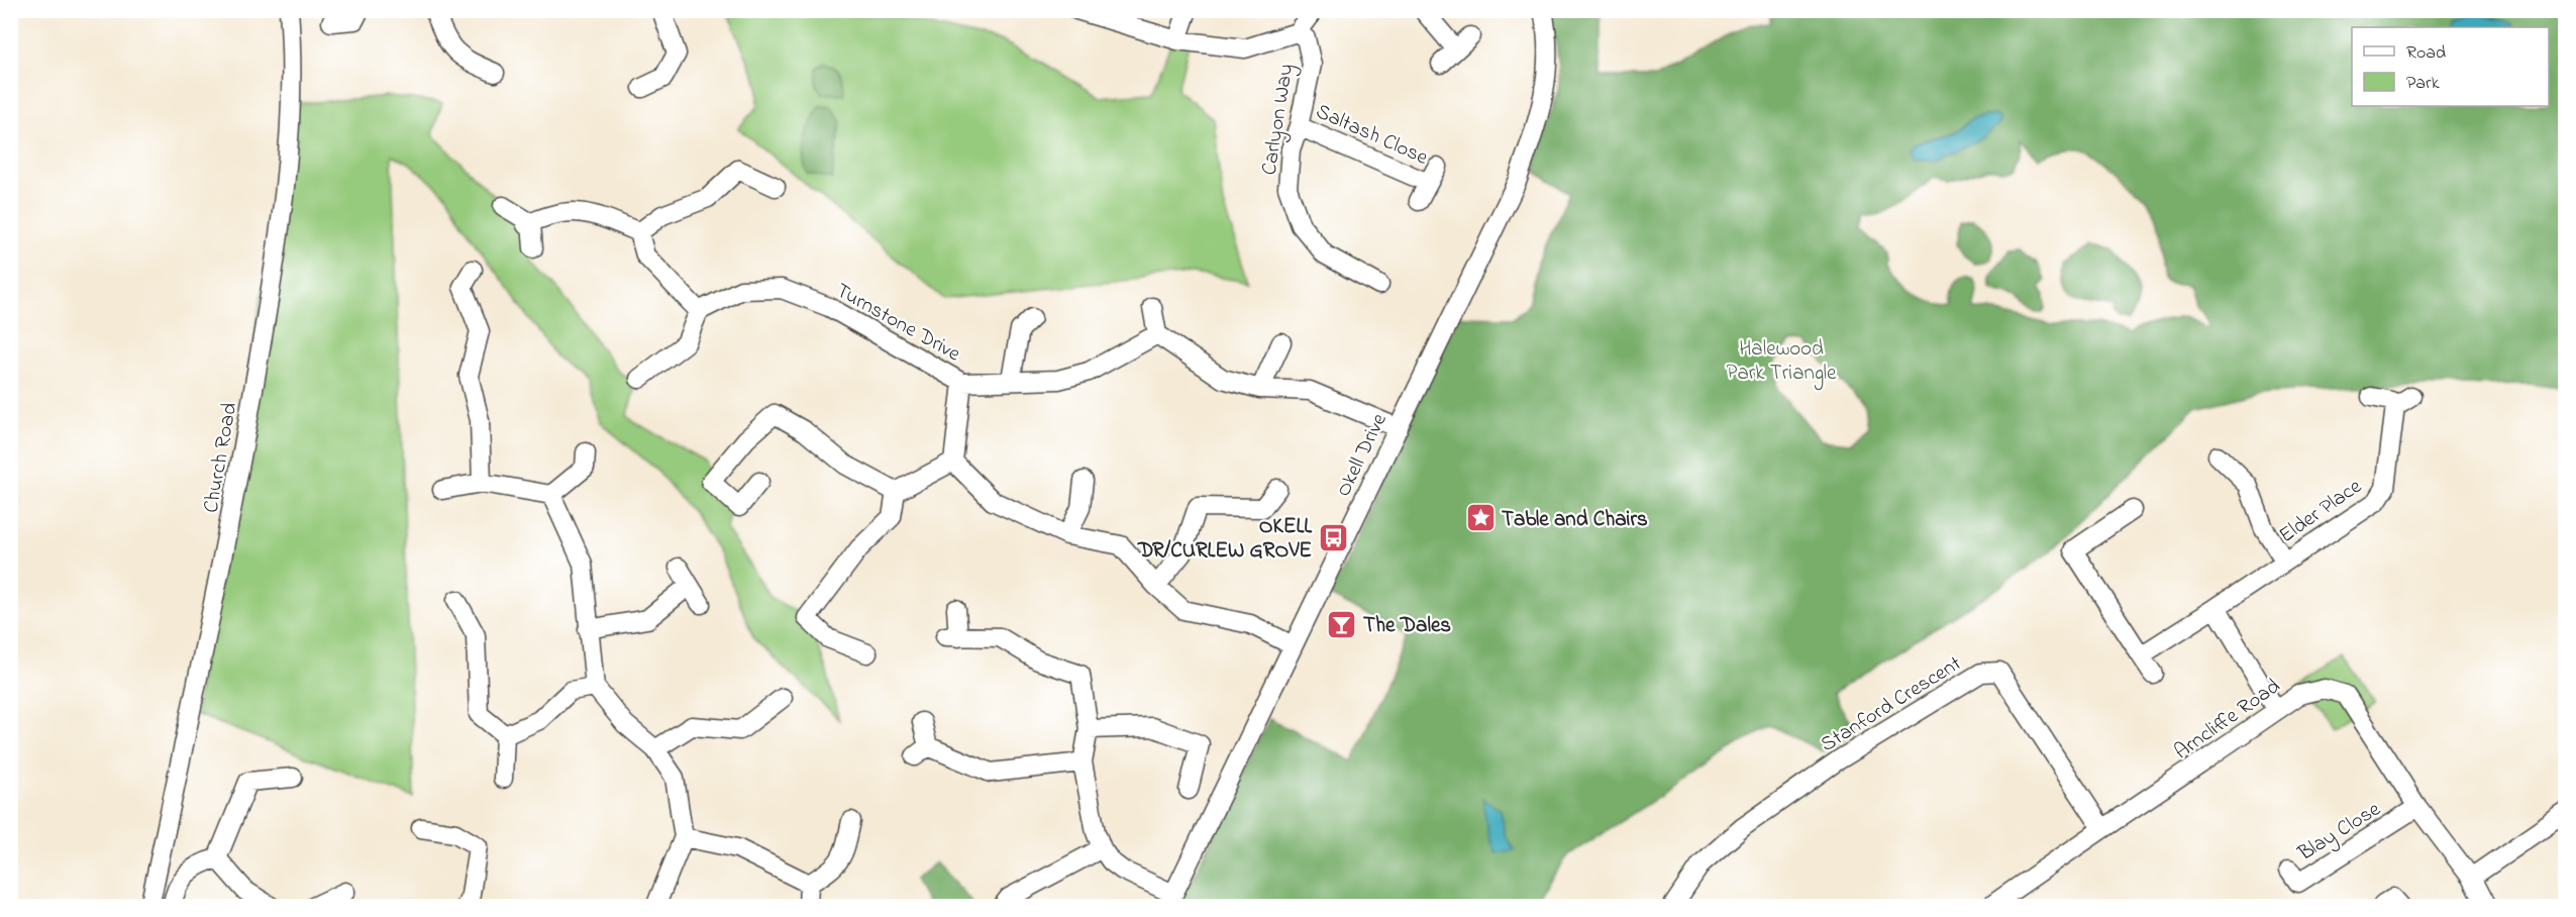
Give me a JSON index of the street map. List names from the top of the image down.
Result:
{
  "streets": {
    "street": [
      "Carlyon Way",
      "Saltash Close",
      "Turnstone Drive",
      "Okell Drive",
      "Church Road",
      "Elder Place",
      "Stanford Crescent",
      "Arncliffe Road",
      "Blay Close"
    ]
  },
  "crossings": [
    ["Carlyon Way", "Saltash Close"],
    ["Stanford Crescent", "Arncliffe Road"],
    ["Arncliffe Road", "Blay Close"]
  ],
  "parks": ["Halewood Park Triangle"],
  "places": {
    "place": ["Table and Chairs"],
    "bus stop": ["OKELL DR/CURLEW GROVE"],
    "bar": ["The Dales"]
  },
  "legend": ["Road", "Park"]
}
